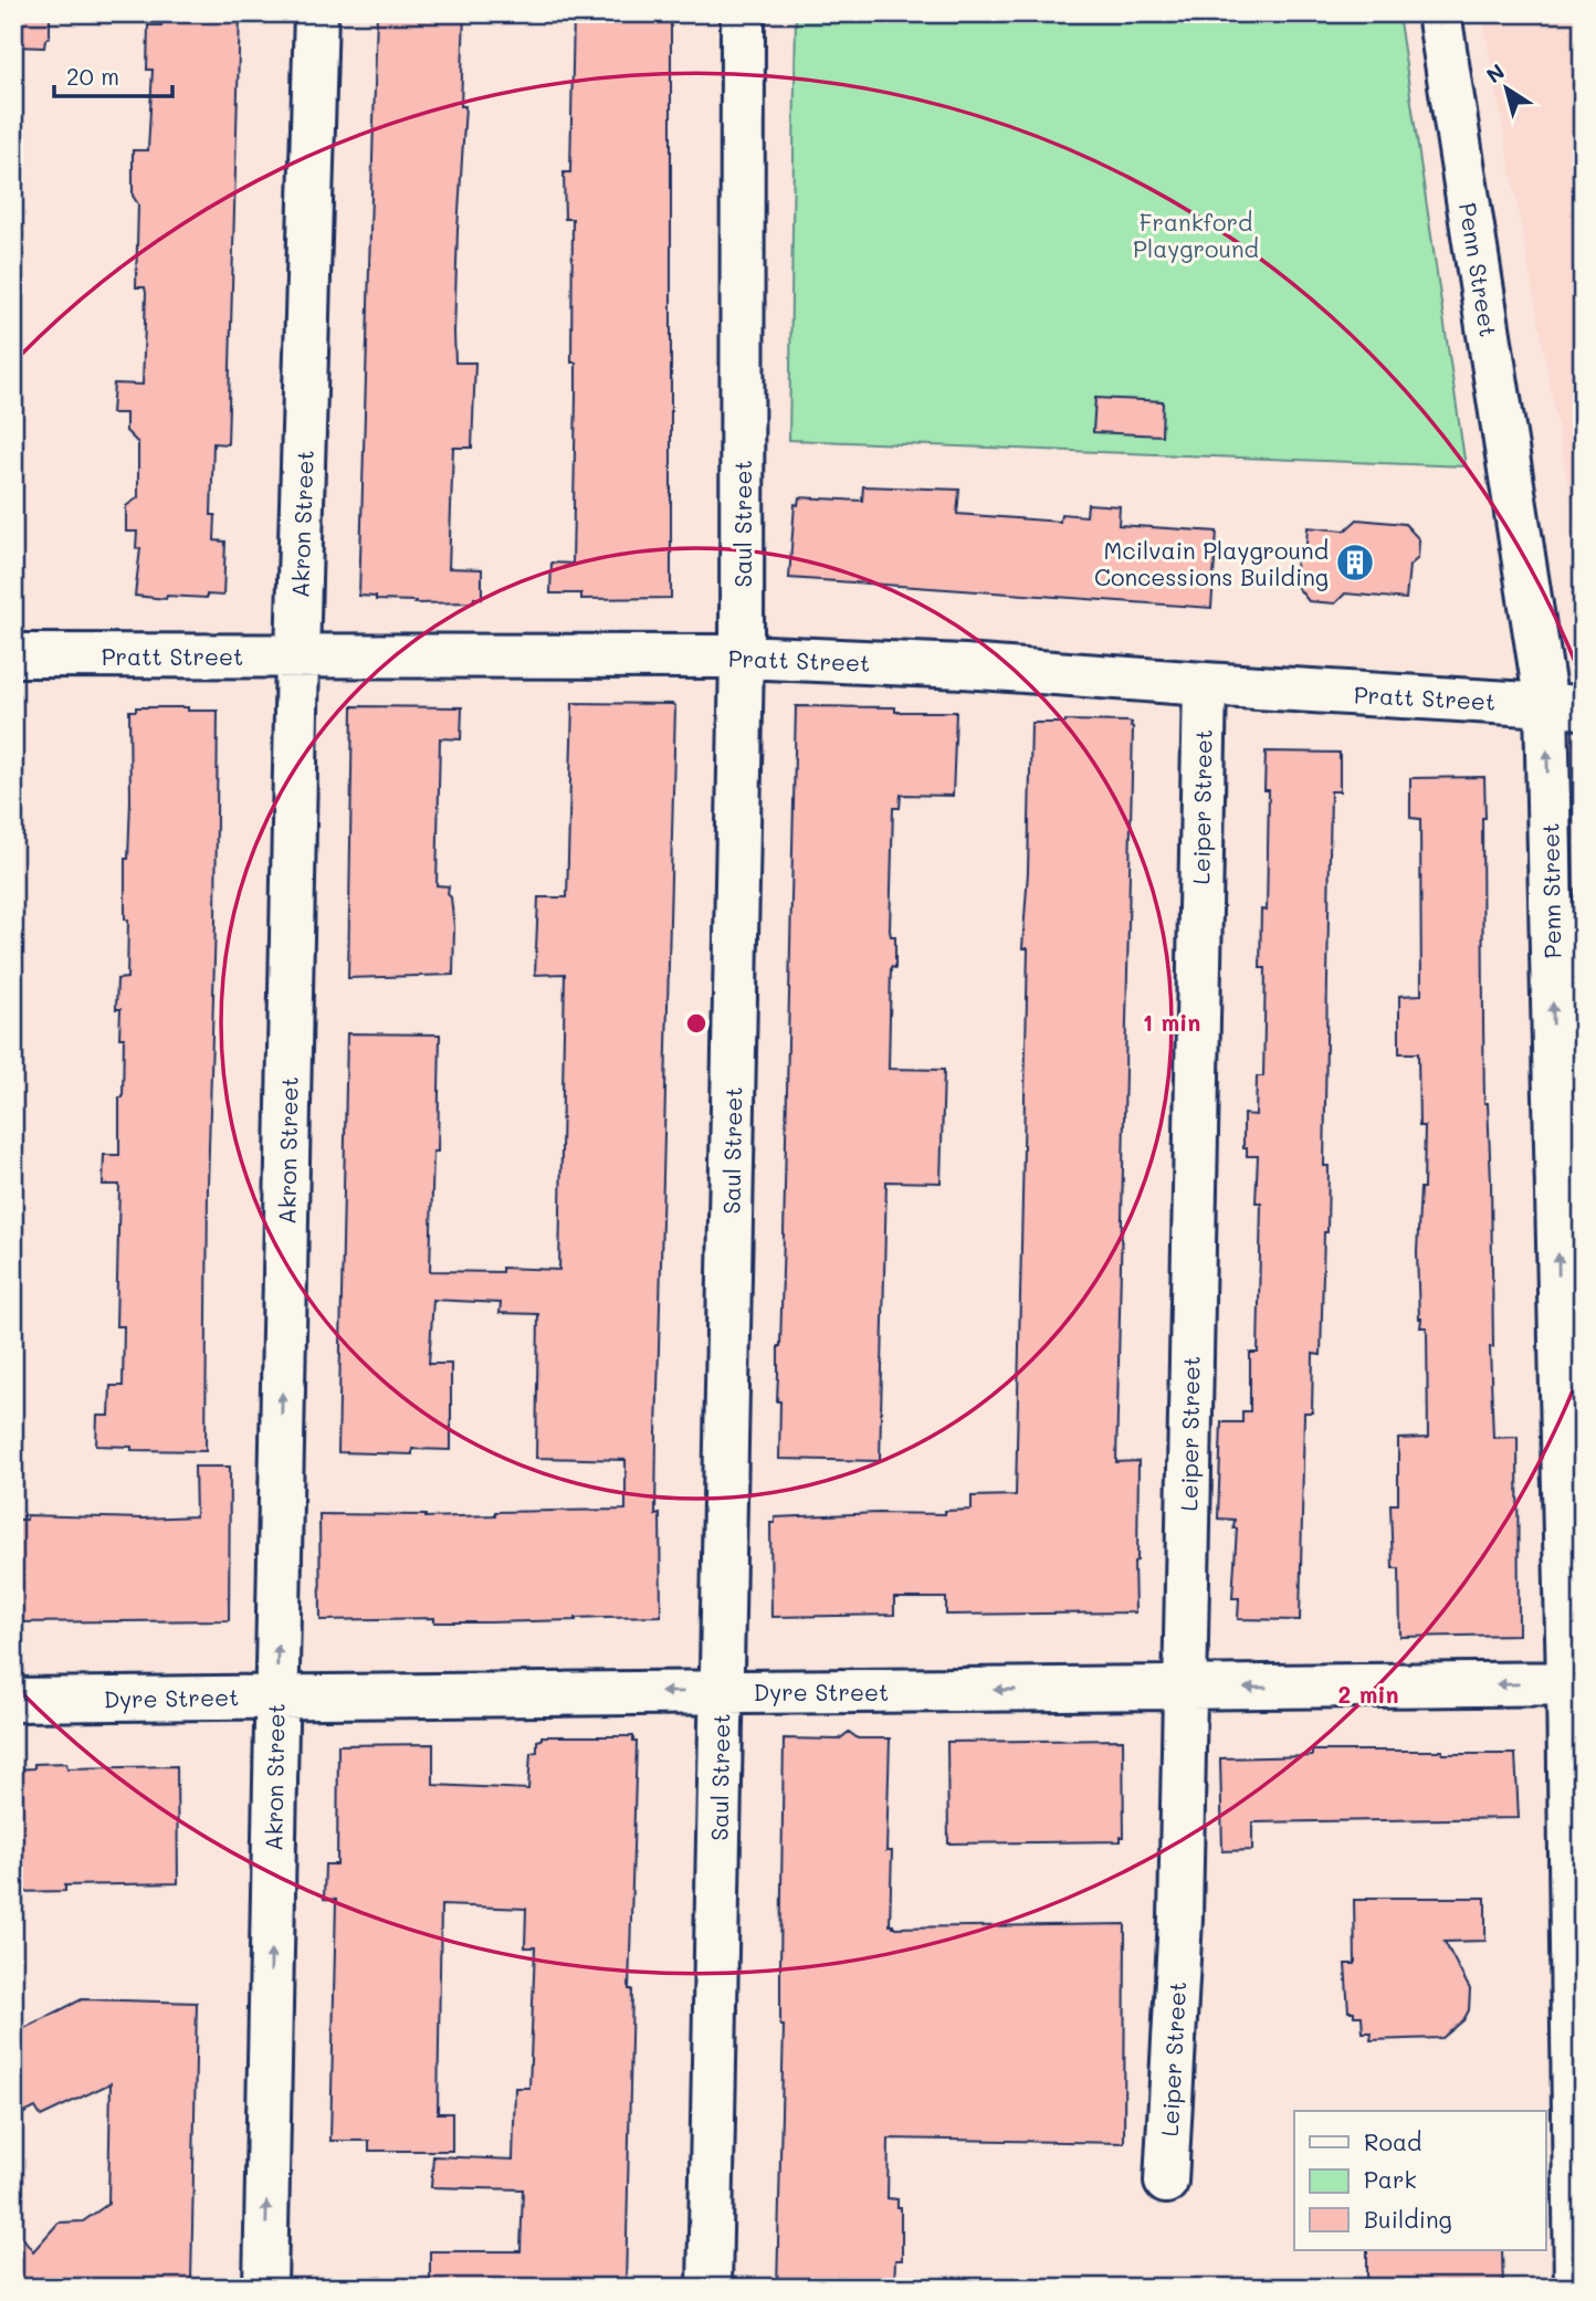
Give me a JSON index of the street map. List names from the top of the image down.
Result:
{
  "streets": {
    "street": [
      "Penn Street",
      "Akron Street",
      "Saul Street",
      "Pratt Street",
      "Leiper Street",
      "Dyre Street"
    ]
  },
  "crossings": [
    ["Penn Street", "Pratt Street"],
    ["Penn Street", "Dyre Street"],
    ["Akron Street", "Pratt Street"],
    ["Akron Street", "Dyre Street"],
    ["Saul Street", "Pratt Street"],
    ["Saul Street", "Dyre Street"],
    ["Pratt Street", "Leiper Street"],
    ["Leiper Street", "Dyre Street"]
  ],
  "one_way": ["Penn Street", "Akron Street", "Dyre Street"],
  "parks": ["Frankford Playground"],
  "places": {
    "building": ["Mcilvain Playground Concessions Building"]
  },
  "legend": ["Road", "Park", "Building"],
  "scale_bar": "20 m",
  "north": "top left",
  "rings": ["1 min", "2 min"]
}
